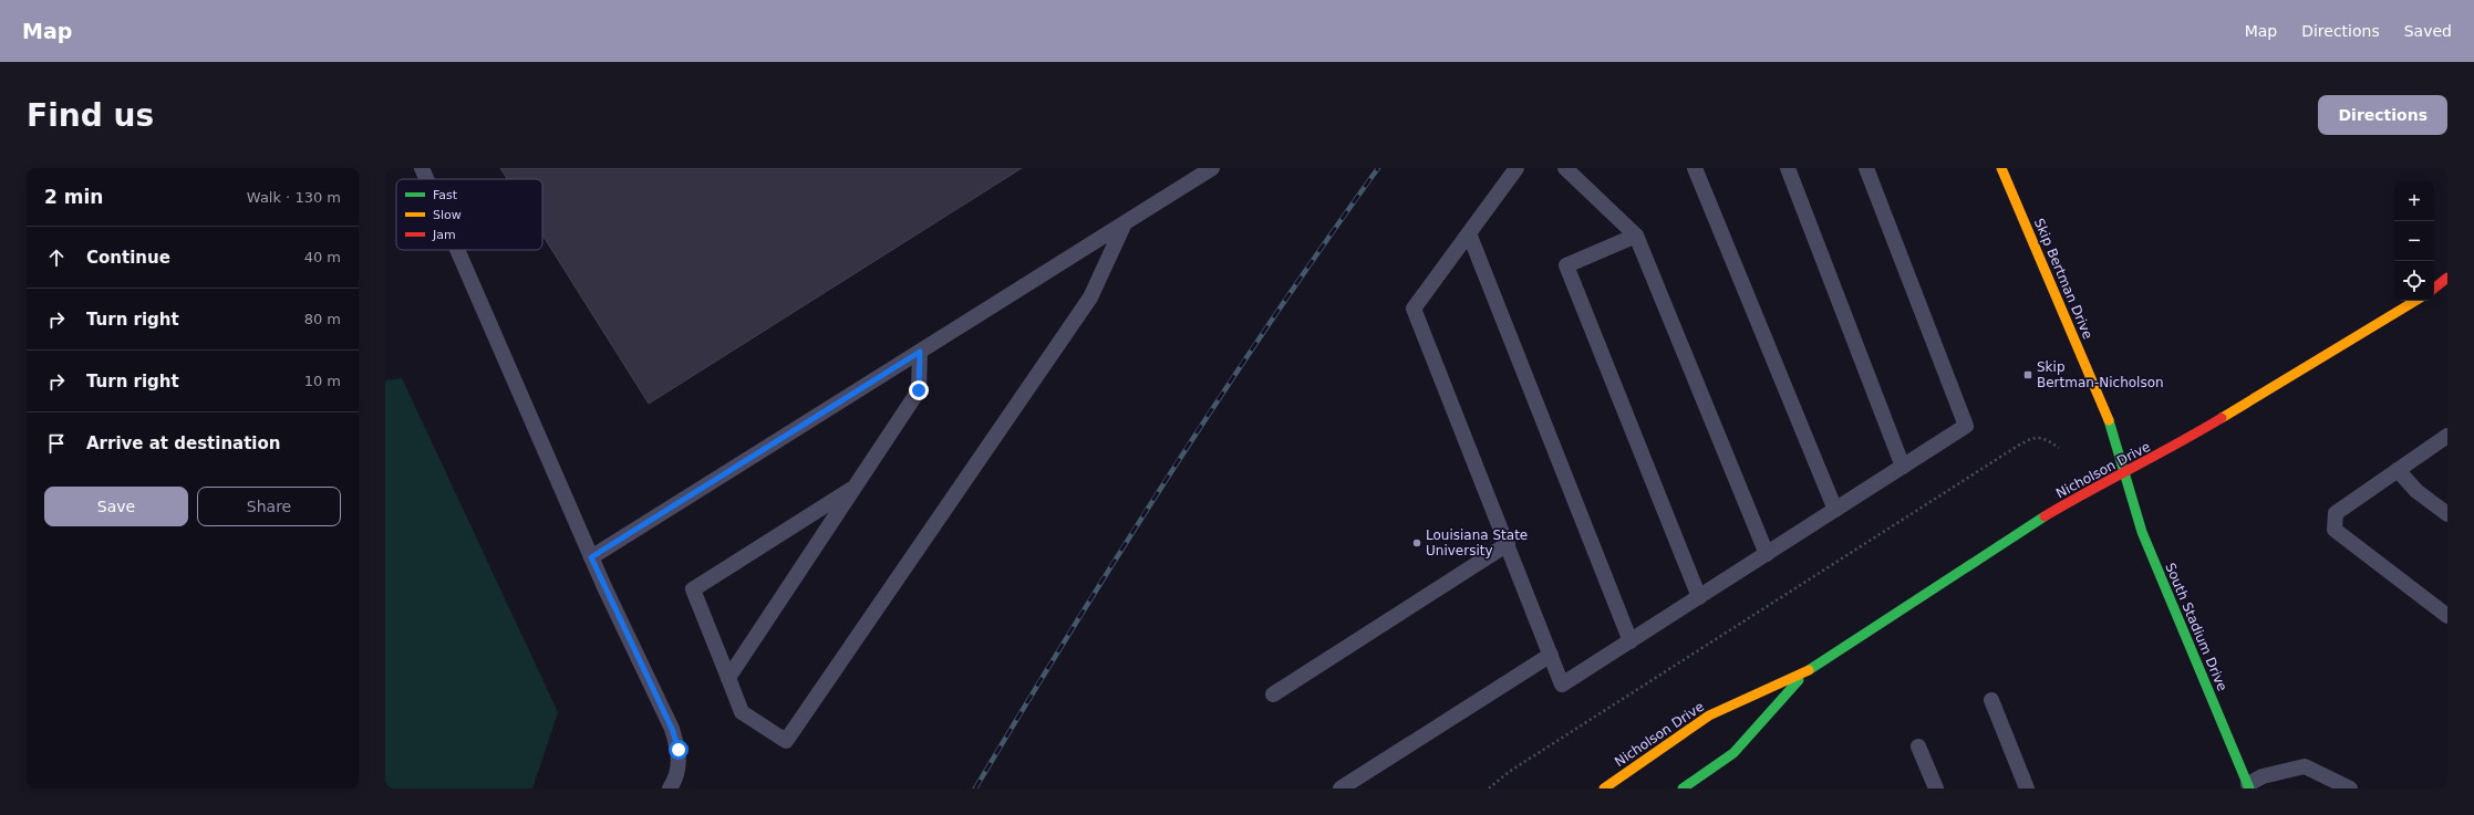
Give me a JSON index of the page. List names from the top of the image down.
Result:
{
  "streets": {
    "main road": ["Skip Bertman Drive", "Nicholson Drive", "South Stadium Drive"]
  },
  "crossings": [
    ["Skip Bertman Drive", "Nicholson Drive"],
    ["Skip Bertman Drive", "South Stadium Drive"],
    ["Nicholson Drive", "South Stadium Drive"]
  ],
  "places": {
    "transit": ["Skip Bertman-Nicholson"],
    "other": ["Louisiana State University"]
  },
  "legend": ["Fast", "Slow", "Jam"],
  "page": {
    "header": "Map",
    "nav": ["Map", "Directions", "Saved"],
    "buttons": [
      "Directions",
      ["Save", "Share"]
    ],
    "title": "Find us",
    "heading": ["2 min", "Walk · 130 m"],
    "map_buttons": ["+", "−"],
    "list": [
      ["Continue", "40 m"],
      ["Turn right", "80 m"],
      ["Turn right", "10 m"],
      "Arrive at destination"
    ]
  }
}
